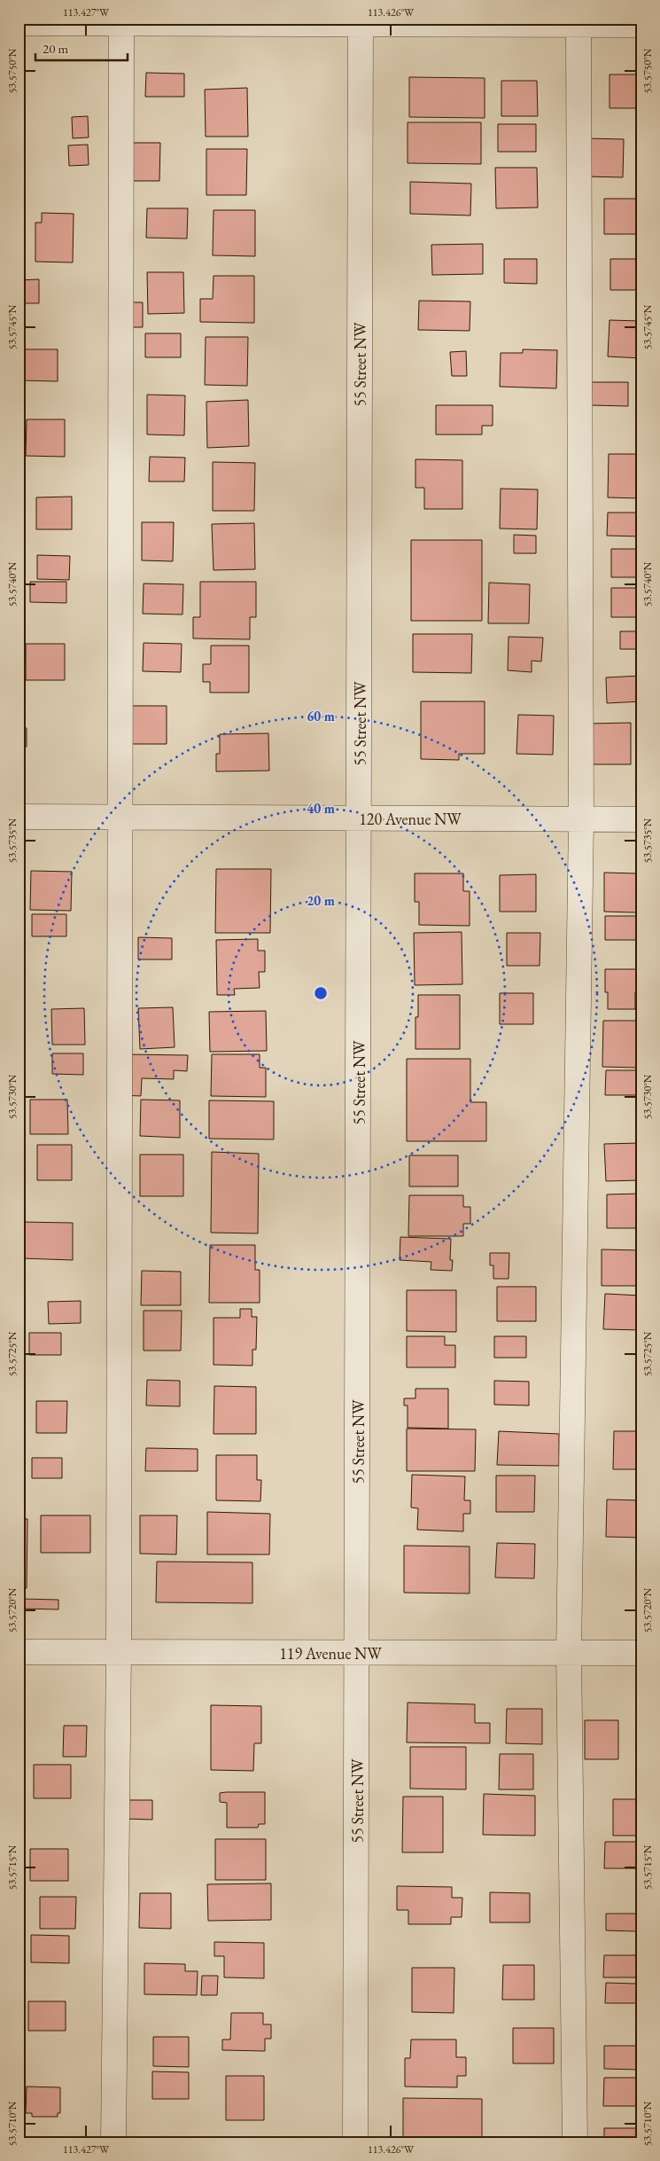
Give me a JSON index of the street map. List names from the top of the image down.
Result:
{
  "streets": {
    "street": ["55 Street NW", "120 Avenue NW", "119 Avenue NW"]
  },
  "crossings": [
    ["55 Street NW", "120 Avenue NW"],
    ["55 Street NW", "119 Avenue NW"]
  ],
  "scale_bar": "20 m",
  "coordinates": [
    "113.427°W",
    "113.426°W",
    "53.5750°N",
    "53.5745°N",
    "53.5740°N",
    "53.5735°N",
    "53.5730°N",
    "53.5725°N",
    "53.5720°N",
    "53.5715°N",
    "53.5710°N"
  ],
  "rings": ["60 m", "40 m", "20 m"]
}
